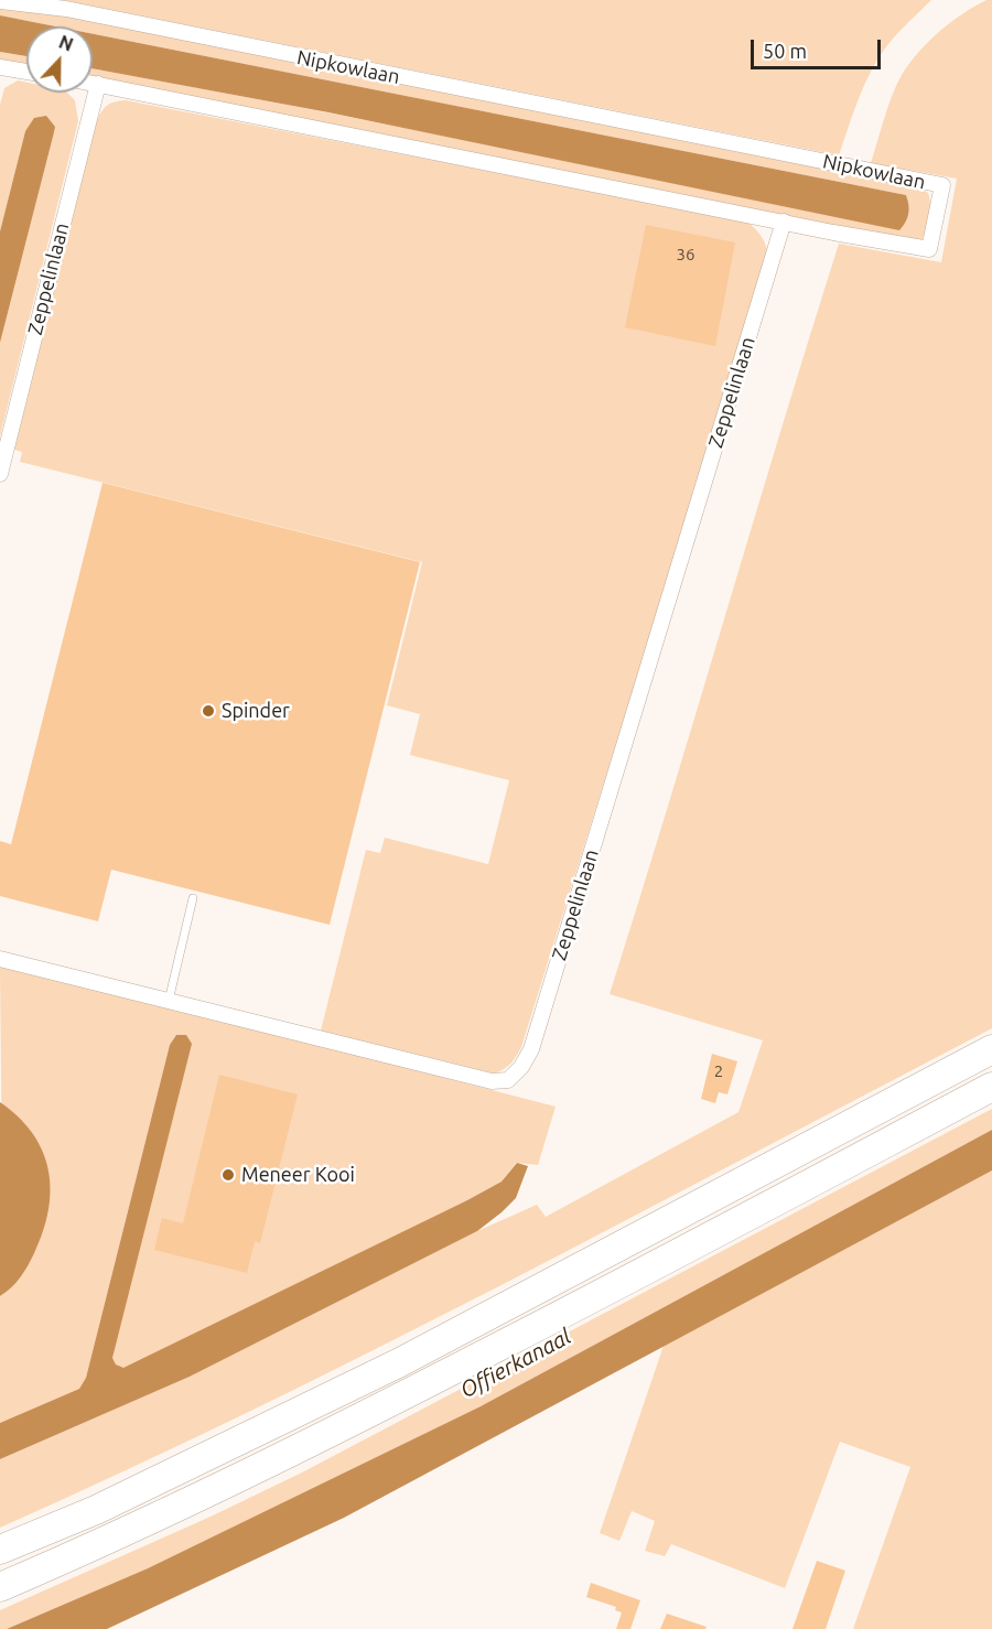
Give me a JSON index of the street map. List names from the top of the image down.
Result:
{
  "streets": {
    "street": ["Nipkowlaan", "Zeppelinlaan"]
  },
  "crossings": [
    ["Nipkowlaan", "Zeppelinlaan"]
  ],
  "water": ["Offierkanaal"],
  "places": ["Spinder", "Meneer Kooi"],
  "house_numbers": ["36", "2"],
  "scale_bar": "50 m",
  "north": "top"
}
